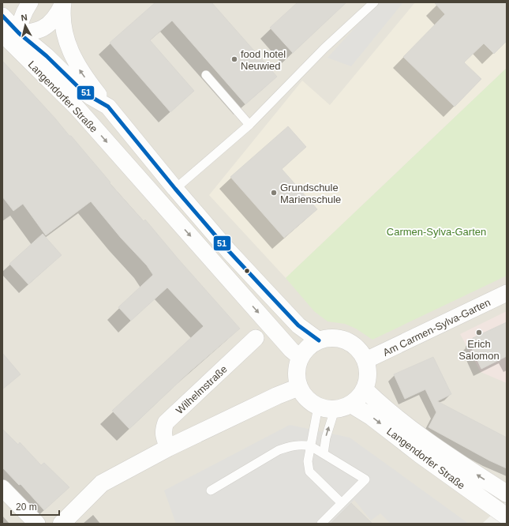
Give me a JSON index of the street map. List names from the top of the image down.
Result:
{
  "streets": {
    "street": ["Langendorfer Straße", "Am Carmen-Sylva-Garten", "Wilhelmstraße"]
  },
  "crossings": [
    ["Langendorfer Straße", "Am Carmen-Sylva-Garten"]
  ],
  "parks": ["Carmen-Sylva-Garten"],
  "places": ["food hotel Neuwied", "Grundschule Marienschule", "Erich Salomon"],
  "lines": ["transit line 51"],
  "scale_bar": "20 m",
  "north": "top"
}
